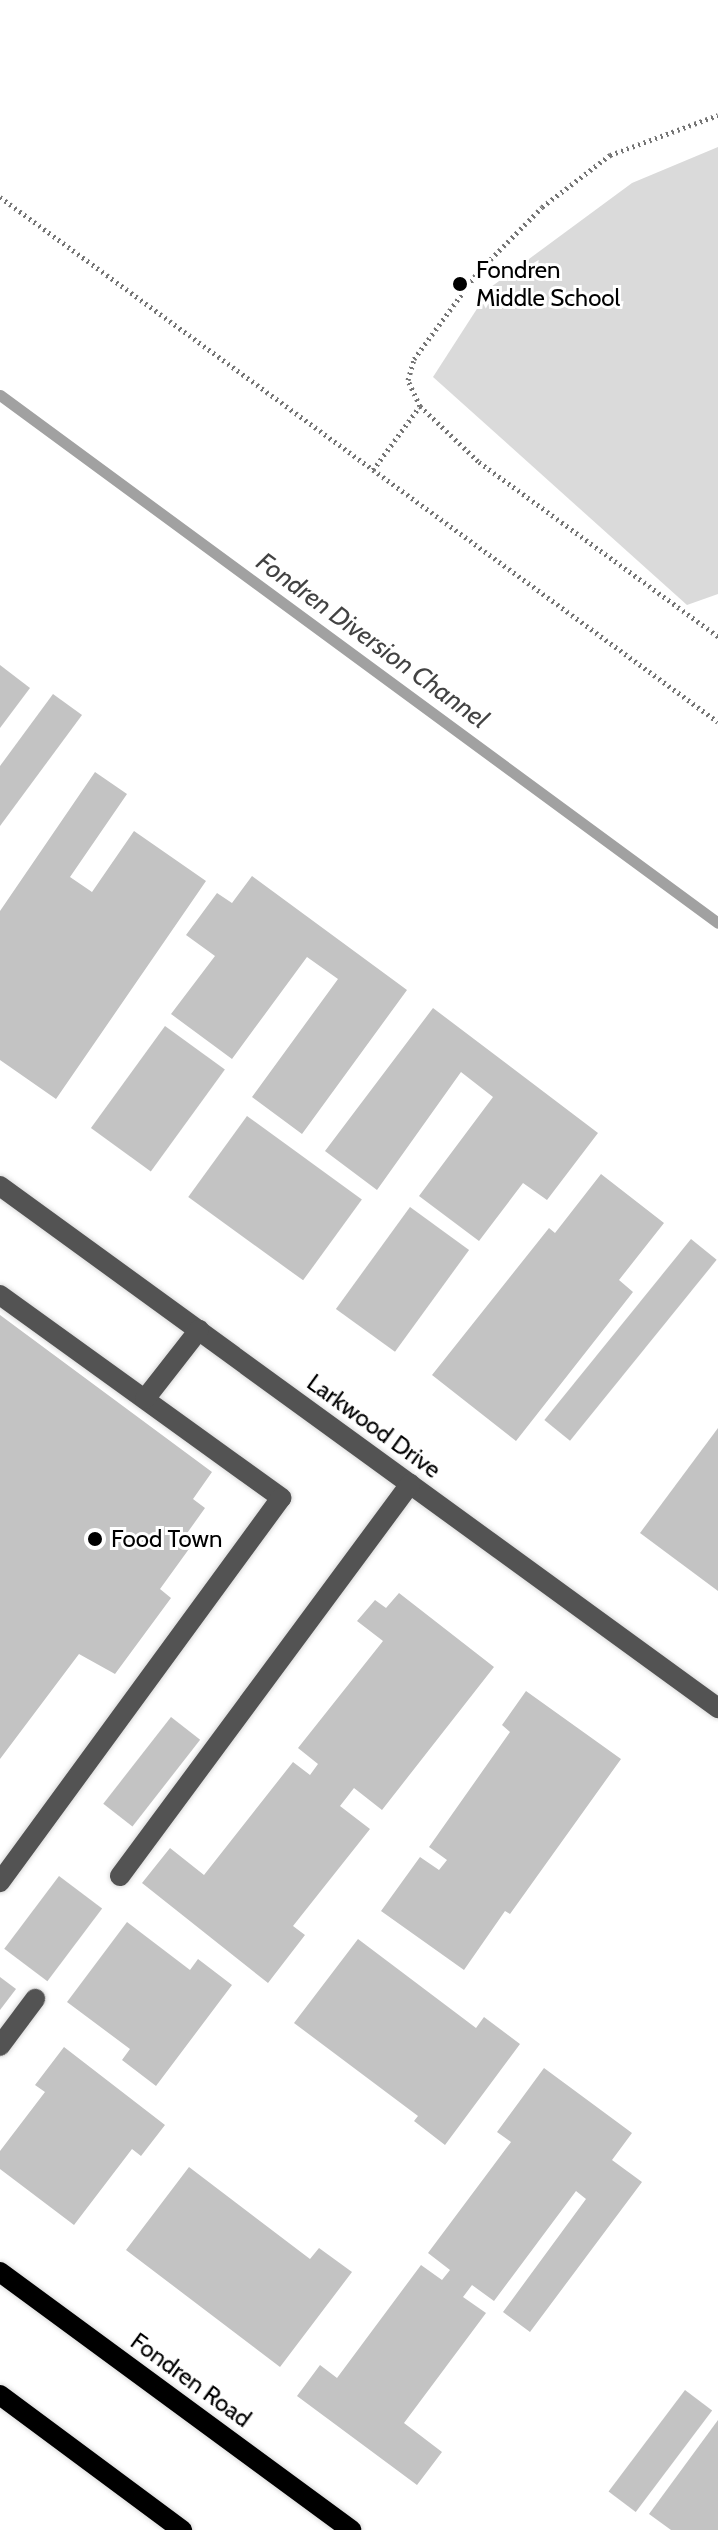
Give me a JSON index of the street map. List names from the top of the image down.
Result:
{
  "streets": {
    "main road": ["Fondren Road"],
    "street": ["Larkwood Drive"]
  },
  "water": ["Fondren Diversion Channel"],
  "places": ["Fondren Middle School", "Food Town"]
}
